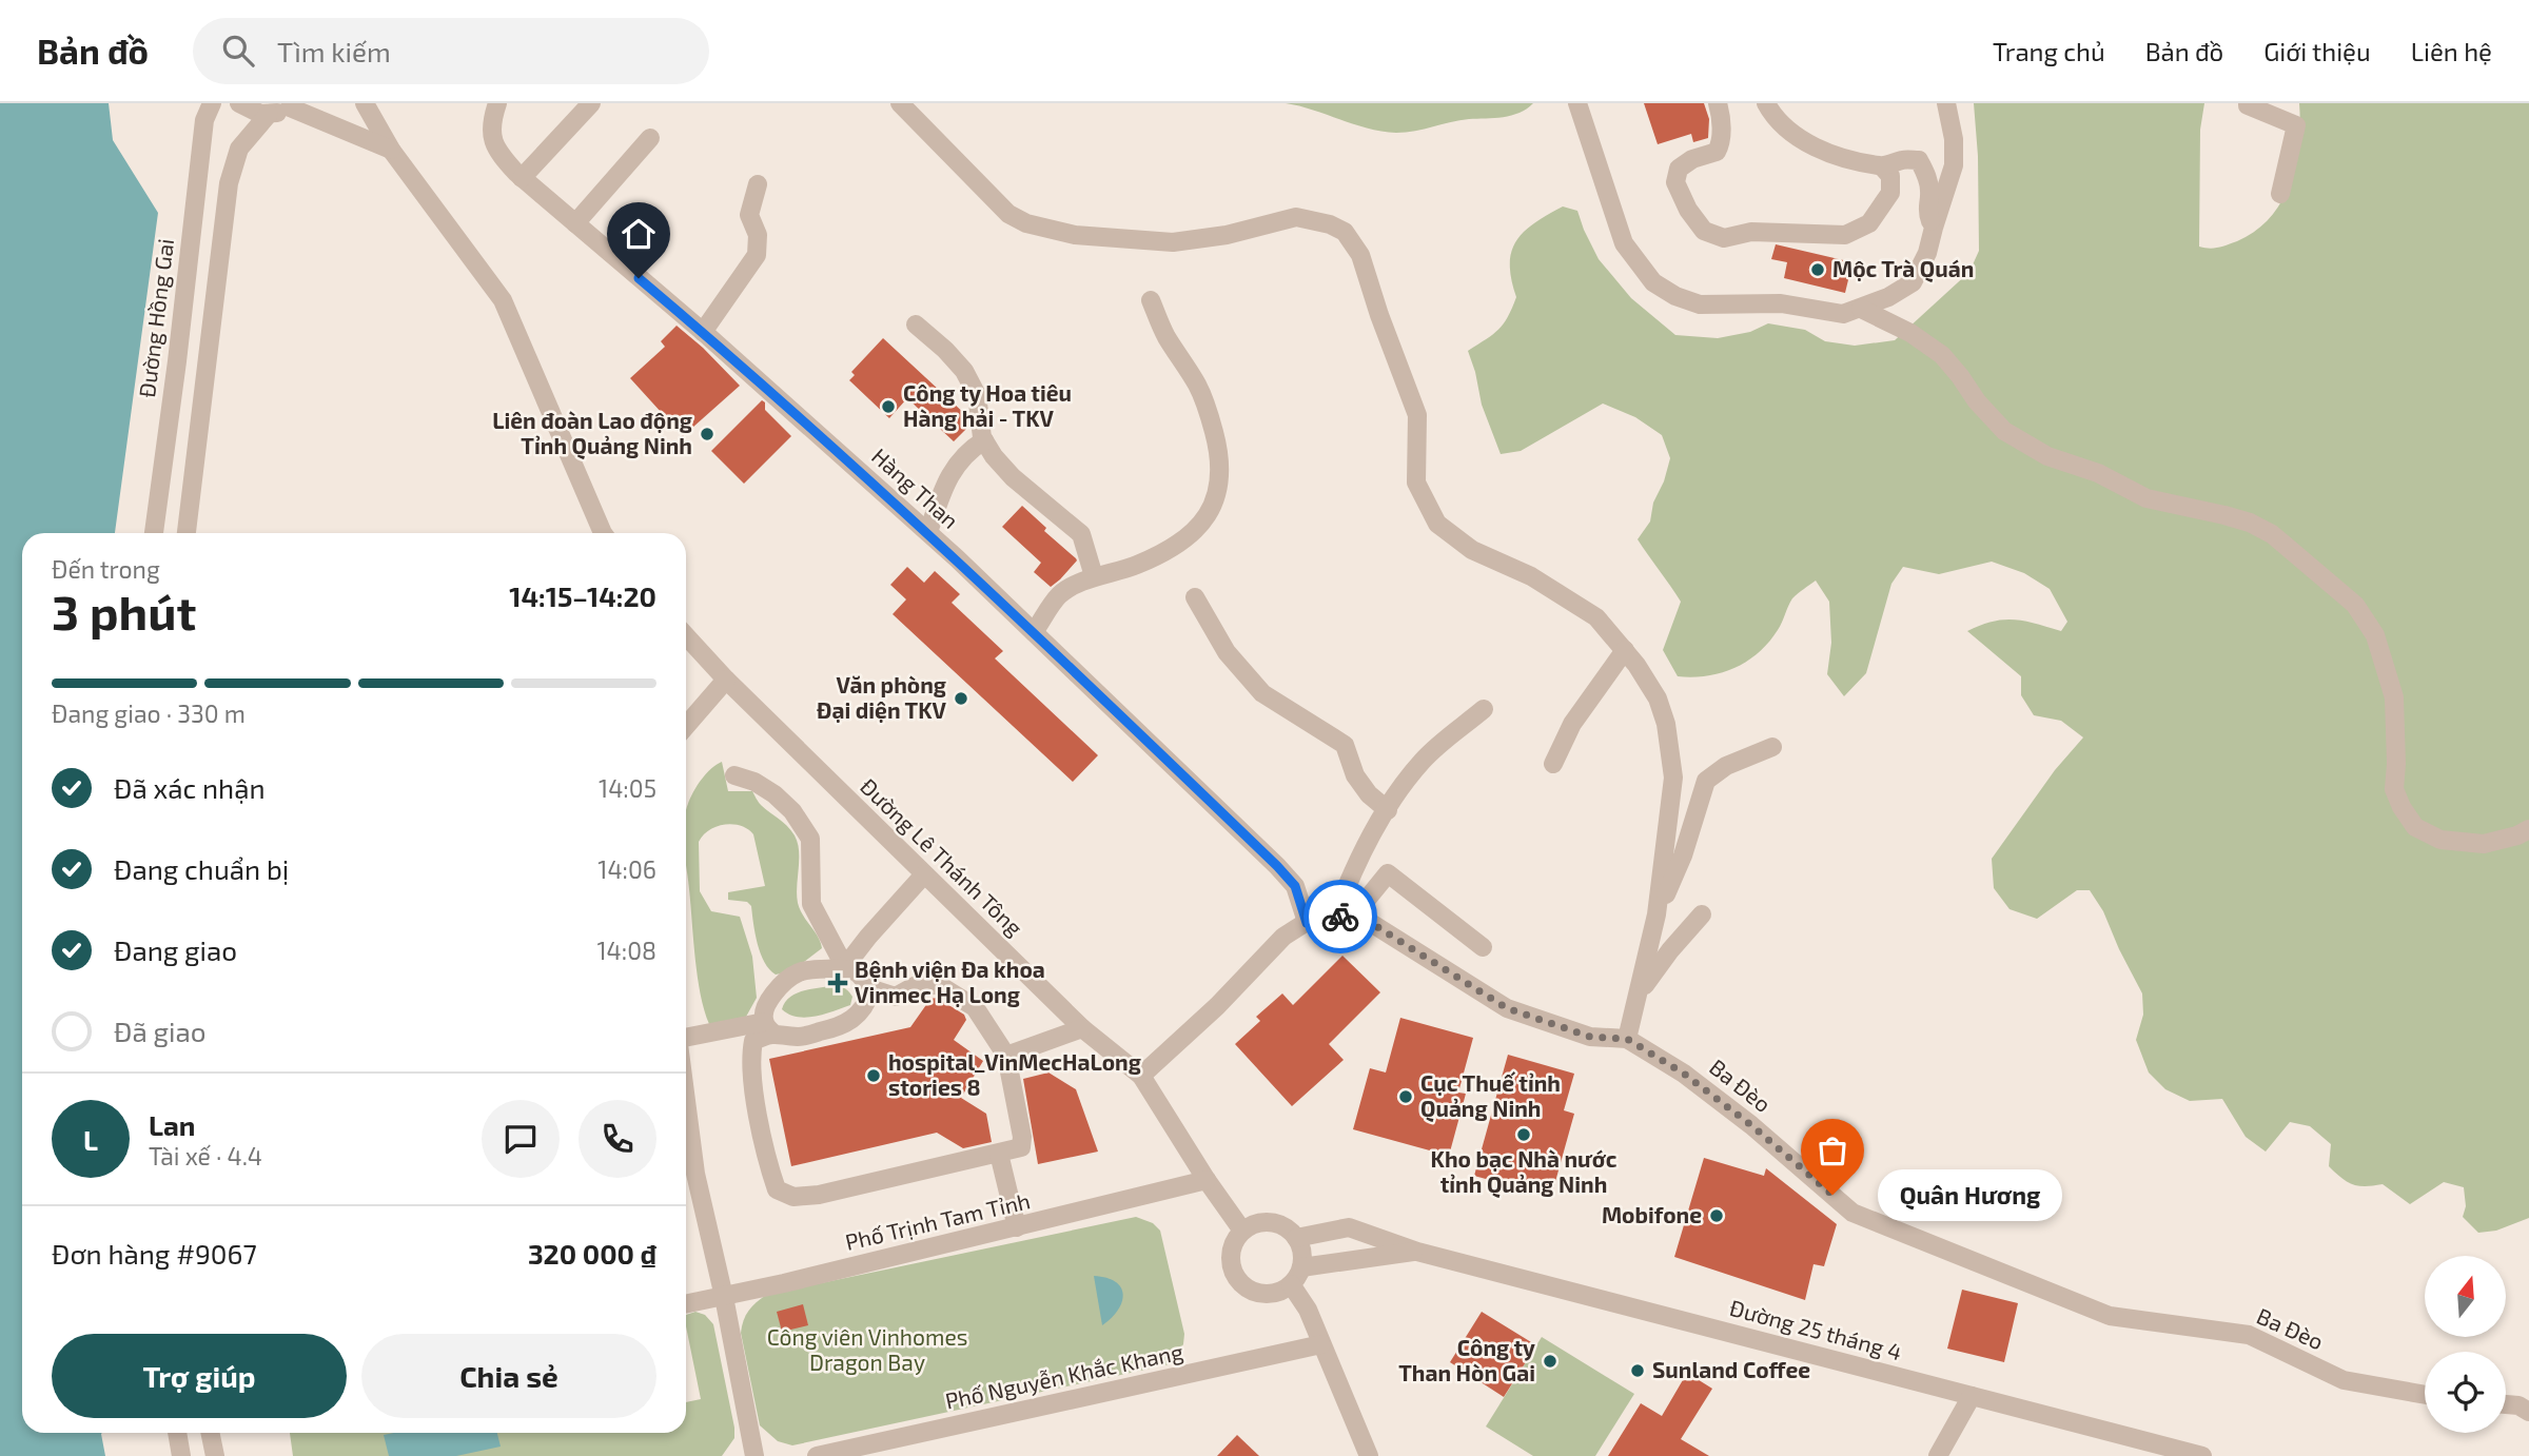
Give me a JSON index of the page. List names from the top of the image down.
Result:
{
  "streets": {
    "street": [
      "Đường Hồng Gai",
      "Hàng Than",
      "Đường Lê Thánh Tông",
      "Ba Đèo",
      "Phố Trịnh Tam Tỉnh",
      "Đường 25 tháng 4",
      "Phố Nguyễn Khắc Khang"
    ]
  },
  "crossings": [
    ["Đường Lê Thánh Tông", "Phố Trịnh Tam Tỉnh"],
    ["Đường Lê Thánh Tông", "Đường 25 tháng 4"]
  ],
  "parks": ["Công viên Vinhomes Dragon Bay"],
  "places": {
    "other": [
      "Mộc Trà Quán",
      "Công ty Hoa tiêu Hàng hải - TKV",
      "Liên đoàn Lao động Tỉnh Quảng Ninh",
      "Văn phòng Đại diện TKV",
      "hospital_VinMecHaLong stories 8",
      "Cục Thuế tỉnh Quảng Ninh",
      "Kho bạc Nhà nước tỉnh Quảng Ninh",
      "Quân Hương",
      "Mobifone",
      "Công ty Than Hòn Gai",
      "Sunland Coffee"
    ],
    "health": ["Bệnh viện Đa khoa Vinmec Hạ Long"]
  },
  "north": "top",
  "page": {
    "header": "Bản đồ",
    "search": "Tìm kiếm",
    "nav": [
      "Trang chủ",
      "Bản đồ",
      "Giới thiệu",
      "Liên hệ"
    ],
    "heading": ["3 phút", "Đến trong", "14:15–14:20"],
    "panel": [
      "Lan",
      "Tài xế · 4.4",
      "Đơn hàng #9067",
      "320 000 ₫"
    ],
    "bar": "Đang giao · 330 m",
    "list": [
      ["Đã xác nhận", "14:05"],
      ["Đang chuẩn bị", "14:06"],
      ["Đang giao", "14:08"],
      "Đã giao"
    ],
    "round": "L",
    "bubble": "Quân Hương",
    "buttons": ["Trợ giúp", "Chia sẻ"]
  }
}
